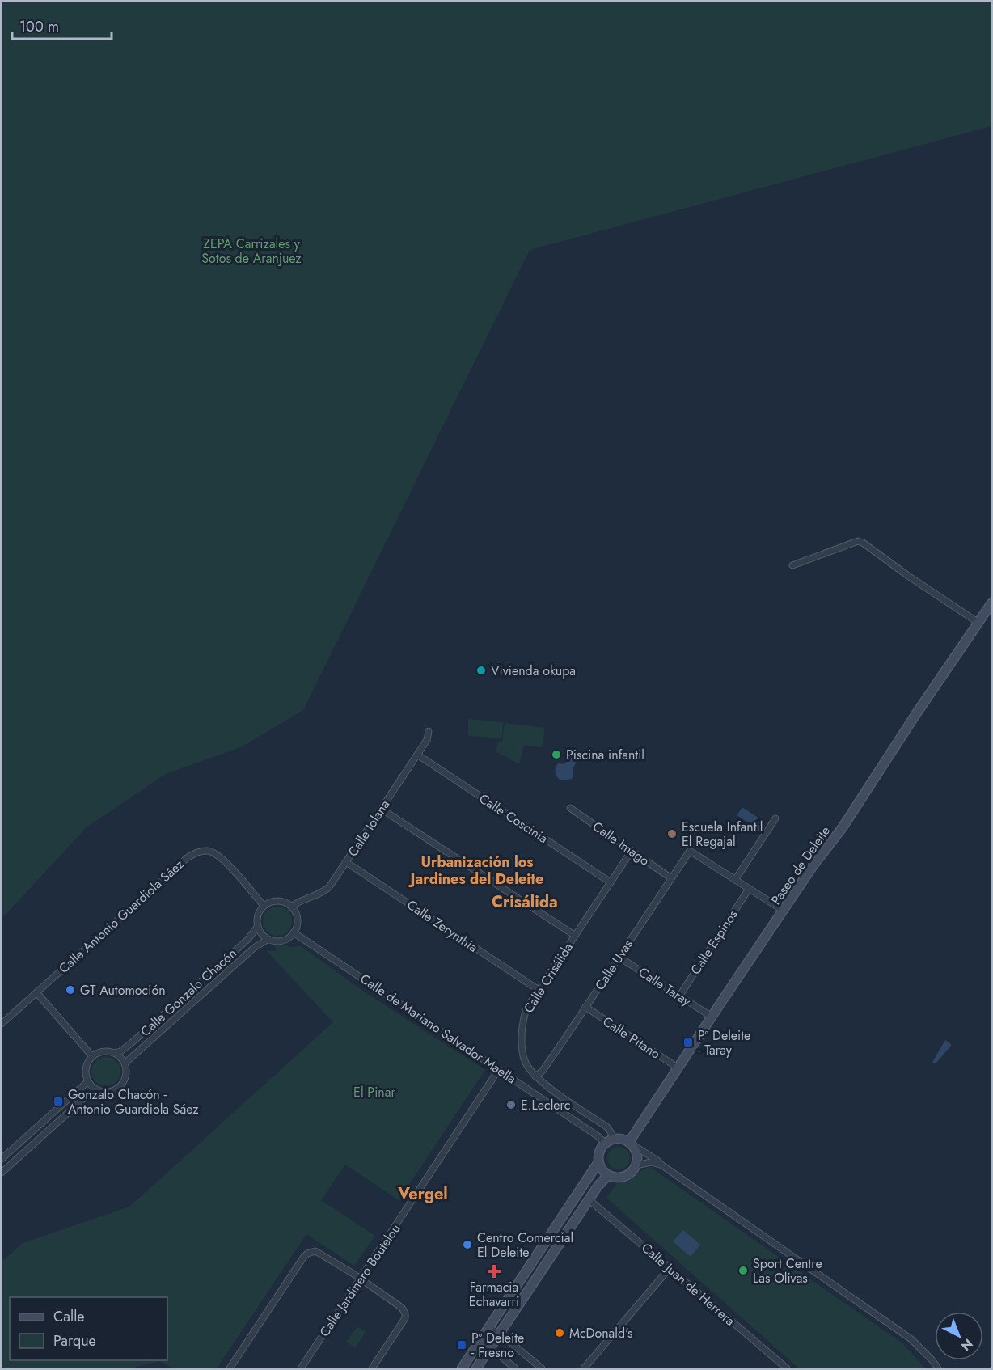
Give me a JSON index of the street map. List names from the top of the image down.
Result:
{
  "streets": {
    "main road": ["Paseo de Deleite"],
    "street": [
      "Calle Coscinia",
      "Calle Iolana",
      "Calle Imago",
      "Calle Antonio Guardiola Sáez",
      "Calle Zerynthia",
      "Calle Espinos",
      "Calle Uvas",
      "Calle Crisálida",
      "Calle Taray",
      "Calle Gonzalo Chacón",
      "Calle de Mariano Salvador Maella",
      "Calle Pitano",
      "Calle Jardinero Boutelou",
      "Calle Juan de Herrera"
    ]
  },
  "crossings": [
    ["Calle Coscinia", "Calle Iolana"],
    ["Calle Coscinia", "Calle Crisálida"],
    ["Calle Iolana", "Calle Antonio Guardiola Sáez"],
    ["Calle Iolana", "Calle Zerynthia"],
    ["Calle Iolana", "Calle Gonzalo Chacón"],
    ["Calle Iolana", "Calle de Mariano Salvador Maella"],
    ["Calle Imago", "Calle Uvas"],
    ["Calle Imago", "Calle Crisálida"],
    ["Paseo de Deleite", "Calle Crisálida"],
    ["Paseo de Deleite", "Calle Taray"],
    ["Paseo de Deleite", "Calle de Mariano Salvador Maella"],
    ["Paseo de Deleite", "Calle Pitano"],
    ["Calle Antonio Guardiola Sáez", "Calle Gonzalo Chacón"],
    ["Calle Antonio Guardiola Sáez", "Calle de Mariano Salvador Maella"],
    ["Calle Zerynthia", "Calle Crisálida"],
    ["Calle Espinos", "Calle Taray"],
    ["Calle Uvas", "Calle Crisálida"],
    ["Calle Uvas", "Calle Taray"],
    ["Calle Uvas", "Calle Pitano"],
    ["Calle Crisálida", "Calle de Mariano Salvador Maella"],
    ["Calle Gonzalo Chacón", "Calle de Mariano Salvador Maella"],
    ["Calle de Mariano Salvador Maella", "Calle Jardinero Boutelou"]
  ],
  "districts": ["Urbanización los Jardines del Deleite", "Crisálida", "Vergel"],
  "parks": ["ZEPA Carrizales y Sotos de Aranjuez", "El Pinar"],
  "places": {
    "other": [
      "Vivienda okupa",
      "Piscina infantil",
      "Escuela Infantil El Regajal",
      "GT Automoción",
      "E.Leclerc",
      "Centro Comercial El Deleite",
      "Sport Centre Las Olivas",
      "McDonald's"
    ],
    "transit": ["Pº Deleite - Taray", "Gonzalo Chacón - Antonio Guardiola Sáez", "Pº Deleite - Fresno"],
    "health": ["Farmacia Echavarri"]
  },
  "legend": ["Calle", "Parque"],
  "scale_bar": "100 m",
  "north": "bottom right"
}
